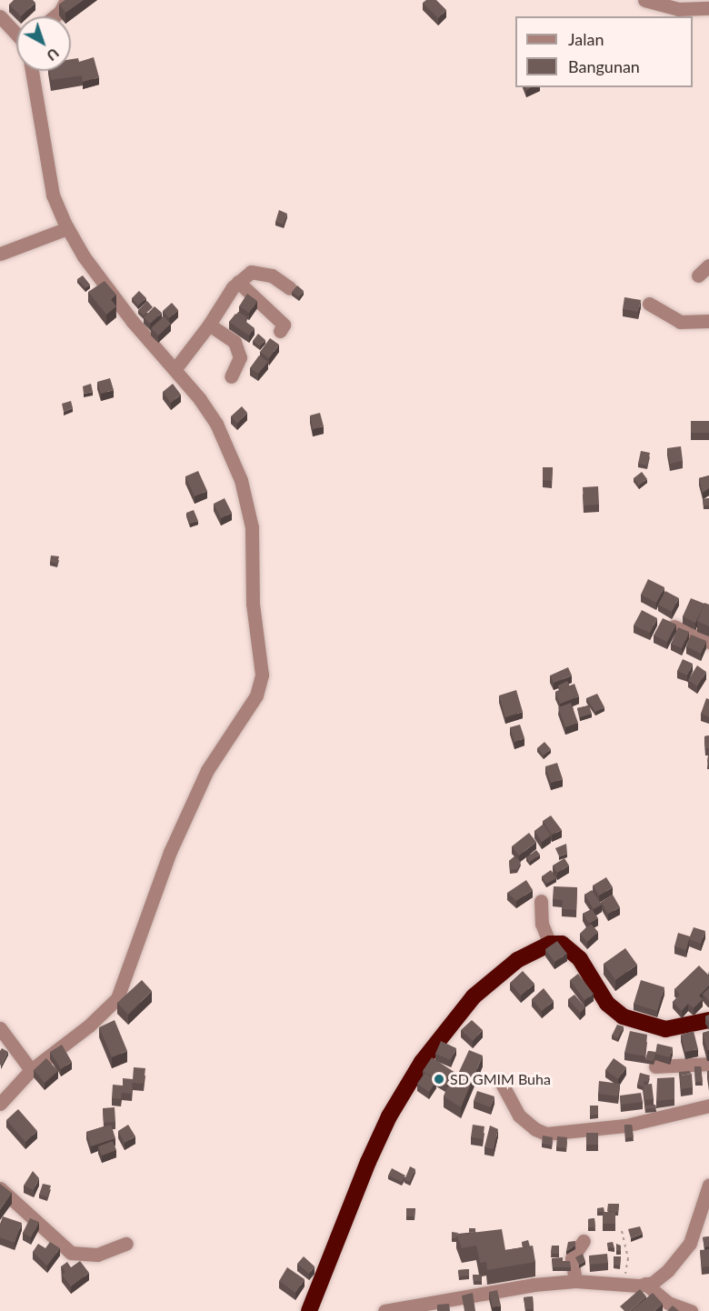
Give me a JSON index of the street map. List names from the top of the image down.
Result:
{
  "places": ["SD GMIM Buha"],
  "legend": ["Jalan", "Bangunan"],
  "north": "bottom right"
}
